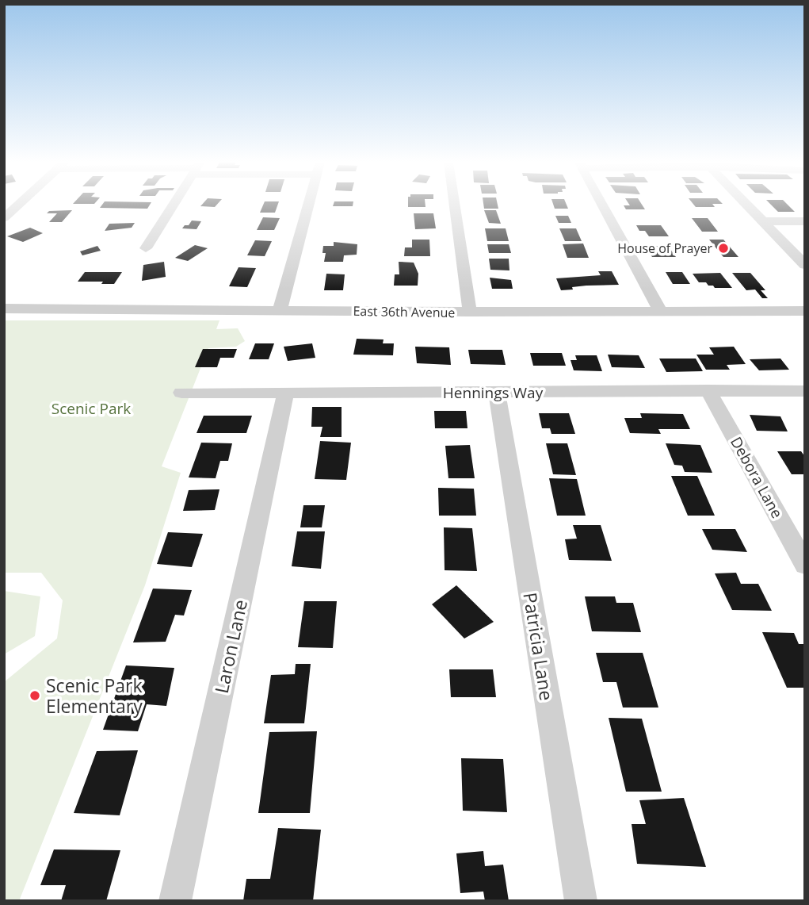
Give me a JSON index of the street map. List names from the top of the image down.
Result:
{
  "streets": {
    "street": [
      "East 36th Avenue",
      "Hennings Way",
      "Debora Lane",
      "Laron Lane",
      "Patricia Lane"
    ]
  },
  "crossings": [
    ["Hennings Way", "Debora Lane"],
    ["Hennings Way", "Laron Lane"],
    ["Hennings Way", "Patricia Lane"]
  ],
  "parks": ["Scenic Park"],
  "places": ["House of Prayer", "Scenic Park Elementary"]
}
